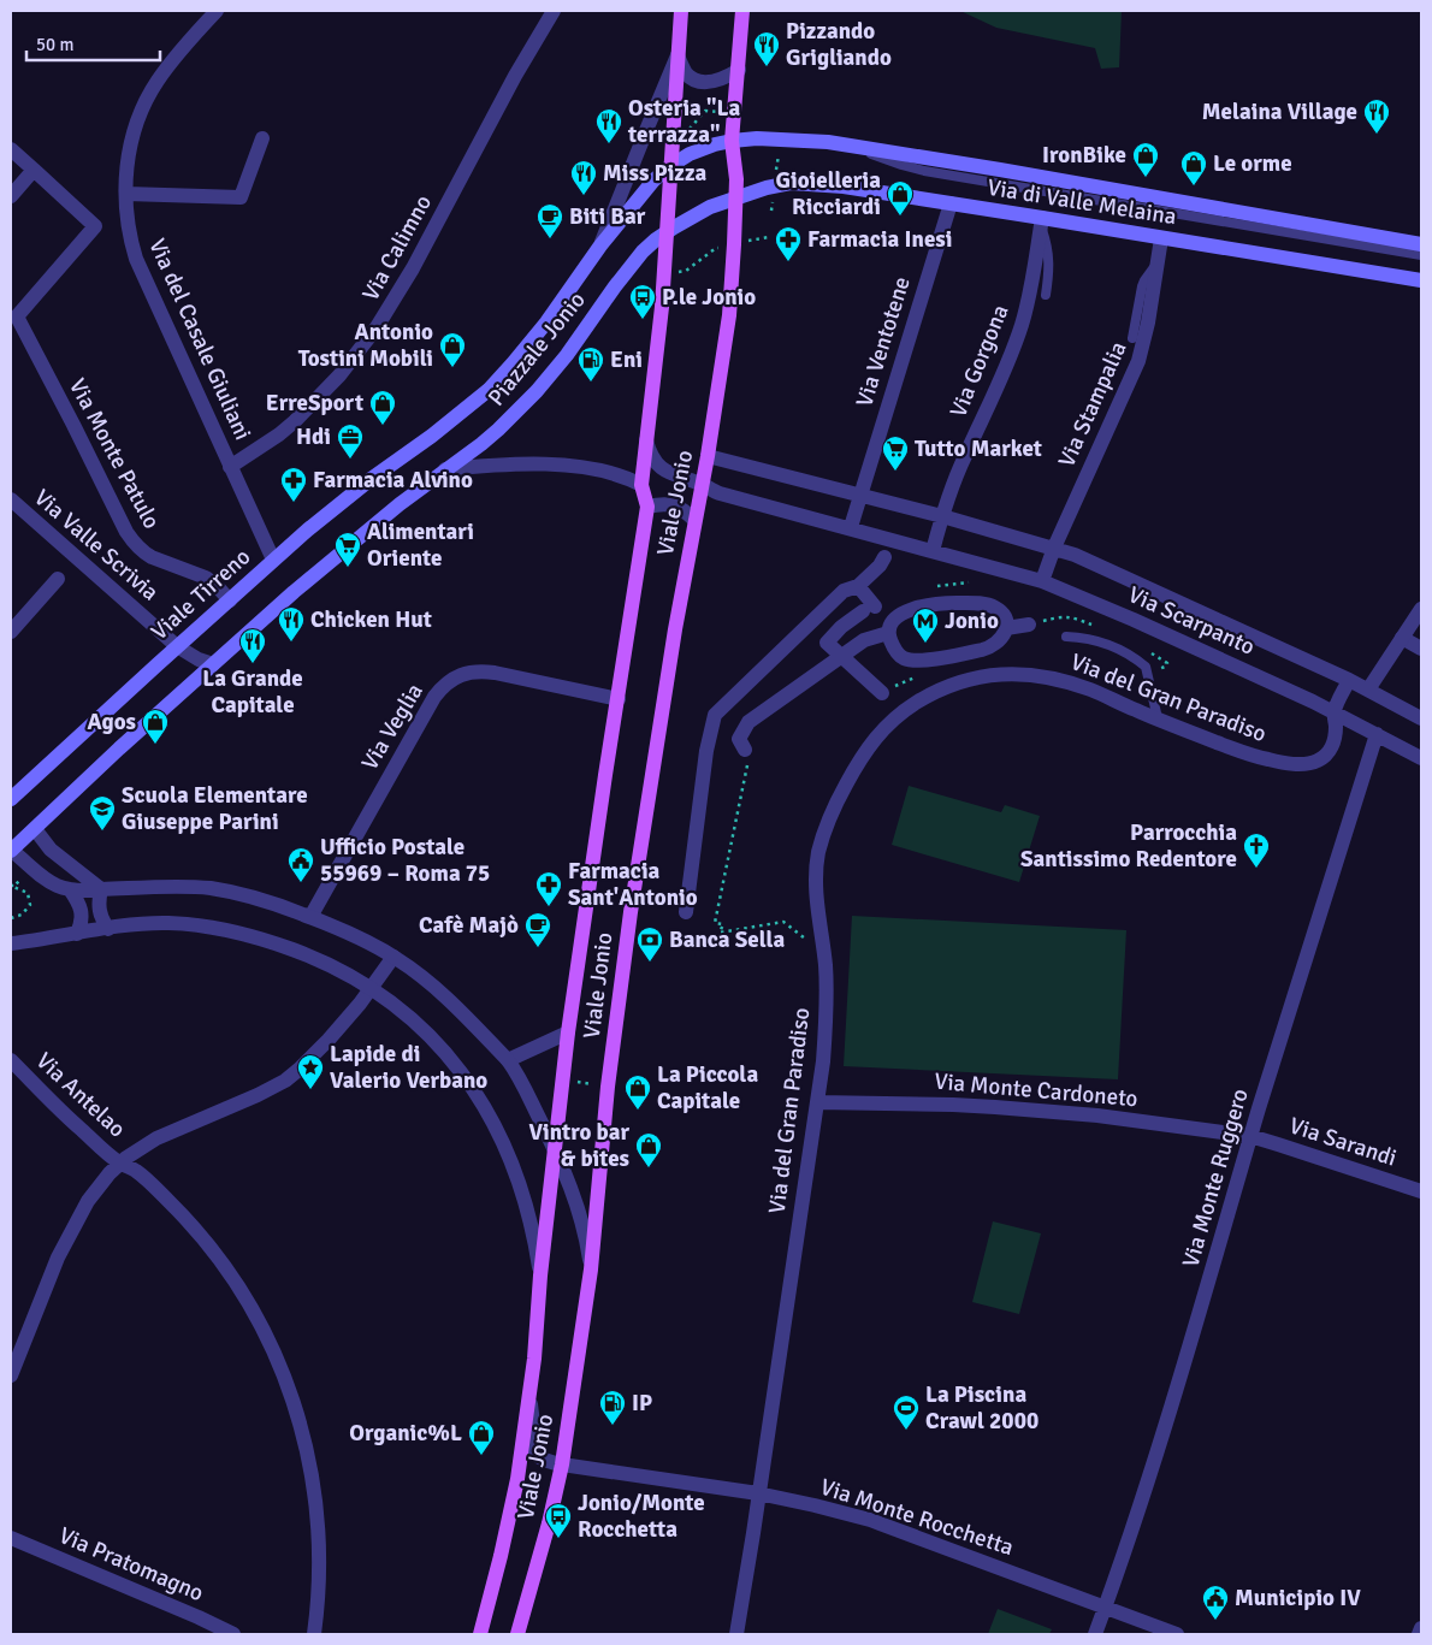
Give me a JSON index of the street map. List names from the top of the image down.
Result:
{
  "streets": {
    "main road": [
      "Via di Valle Melaina",
      "Piazzale Jonio",
      "Viale Jonio",
      "Viale Tirreno"
    ],
    "street": [
      "Via Calimno",
      "Via del Casale Giuliani",
      "Via Ventotene",
      "Via Gorgona",
      "Via Stampalia",
      "Via Monte Patulo",
      "Via Valle Scrivia",
      "Via Scarpanto",
      "Via del Gran Paradiso",
      "Via Veglia",
      "Via Monte Cardoneto",
      "Via Antelao",
      "Via Sarandi",
      "Via Monte Ruggero",
      "Via Monte Rocchetta",
      "Via Pratomagno"
    ]
  },
  "crossings": [
    ["Via di Valle Melaina", "Via Ventotene"],
    ["Via di Valle Melaina", "Piazzale Jonio"],
    ["Via di Valle Melaina", "Via Gorgona"],
    ["Via di Valle Melaina", "Via Stampalia"],
    ["Via di Valle Melaina", "Viale Jonio"],
    ["Via Calimno", "Via del Casale Giuliani"],
    ["Via del Casale Giuliani", "Viale Tirreno"],
    ["Via Ventotene", "Via Scarpanto"],
    ["Piazzale Jonio", "Viale Jonio"],
    ["Piazzale Jonio", "Viale Tirreno"],
    ["Via Gorgona", "Via Scarpanto"],
    ["Via Stampalia", "Via Scarpanto"],
    ["Via Monte Patulo", "Viale Tirreno"],
    ["Viale Jonio", "Via Scarpanto"],
    ["Viale Jonio", "Via Veglia"],
    ["Viale Jonio", "Via Monte Rocchetta"],
    ["Via Valle Scrivia", "Viale Tirreno"],
    ["Via Scarpanto", "Via del Gran Paradiso"],
    ["Via Scarpanto", "Via Monte Ruggero"],
    ["Via del Gran Paradiso", "Via Monte Cardoneto"],
    ["Via del Gran Paradiso", "Via Monte Rocchetta"],
    ["Via Monte Cardoneto", "Via Sarandi"],
    ["Via Monte Cardoneto", "Via Monte Ruggero"],
    ["Via Sarandi", "Via Monte Ruggero"],
    ["Via Monte Ruggero", "Via Monte Rocchetta"]
  ],
  "places": {
    "restaurant": [
      "Pizzando Grigliando",
      "Melaina Village",
      "Osteria \"La terrazza\"",
      "Miss Pizza",
      "Chicken Hut",
      "La Grande Capitale"
    ],
    "shop": [
      "IronBike",
      "Le orme",
      "Gioielleria Ricciardi",
      "Antonio Tostini Mobili",
      "ErreSport",
      "Agos",
      "La Piccola Capitale",
      "Vintro bar & bites",
      "Organic%L"
    ],
    "cafe": ["Biti Bar", "Cafè Majò"],
    "pharmacy": ["Farmacia Inesi", "Farmacia Alvino", "Farmacia Sant'Antonio"],
    "bus stop": ["P.le Jonio", "Jonio/Monte Rocchetta"],
    "fuel station": ["Eni", "IP"],
    "office": ["Hdi"],
    "supermarket": ["Tutto Market", "Alimentari Oriente"],
    "metro station": ["Jonio"],
    "school or university": ["Scuola Elementare Giuseppe Parini"],
    "church": ["Parrocchia Santissimo Redentore"],
    "public building": ["Ufficio Postale 55969 – Roma 75", "Municipio IV"],
    "bank": ["Banca Sella"],
    "place": ["Lapide di Valerio Verbano"],
    "sports": ["La Piscina Crawl 2000"]
  },
  "scale_bar": "50 m"
}
